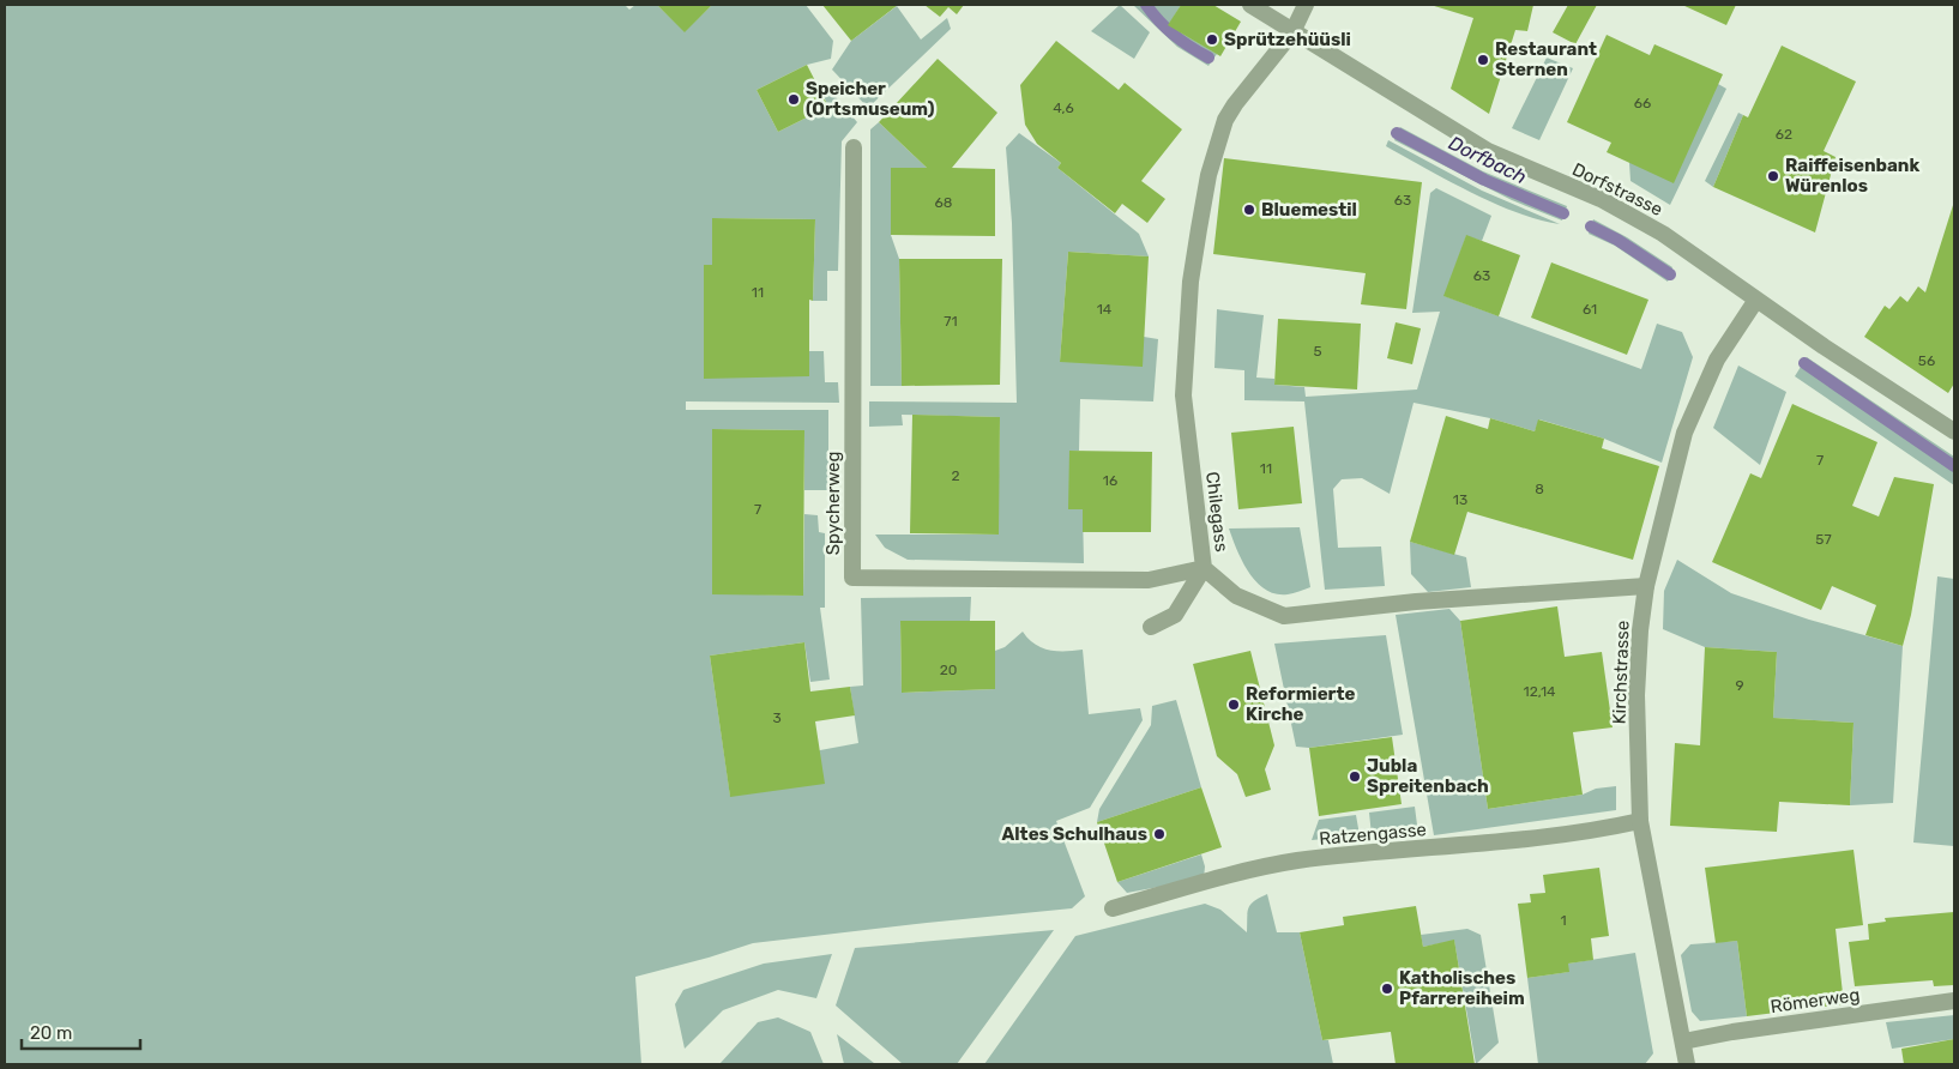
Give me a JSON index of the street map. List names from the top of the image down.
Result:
{
  "streets": {
    "street": [
      "Dorfstrasse",
      "Spycherweg",
      "Chilegass",
      "Kirchstrasse",
      "Ratzengasse",
      "Römerweg"
    ]
  },
  "crossings": [
    ["Dorfstrasse", "Chilegass"],
    ["Dorfstrasse", "Kirchstrasse"],
    ["Spycherweg", "Chilegass"],
    ["Chilegass", "Kirchstrasse"],
    ["Kirchstrasse", "Ratzengasse"],
    ["Kirchstrasse", "Römerweg"]
  ],
  "water": ["Dorfbach"],
  "places": [
    "Sprützehüüsli",
    "Restaurant Sternen",
    "Speicher (Ortsmuseum)",
    "Raiffeisenbank Würenlos",
    "Bluemestil",
    "Reformierte Kirche",
    "Jubla Spreitenbach",
    "Altes Schulhaus",
    "Katholisches Pfarrereiheim"
  ],
  "house_numbers": [
    "66",
    "4,6",
    "62",
    "63",
    "68",
    "63",
    "11",
    "14",
    "61",
    "71",
    "5",
    "56",
    "7",
    "11",
    "2",
    "16",
    "8",
    "13",
    "7",
    "57",
    "20",
    "9",
    "12,14",
    "3",
    "1"
  ],
  "scale_bar": "20 m"
}
